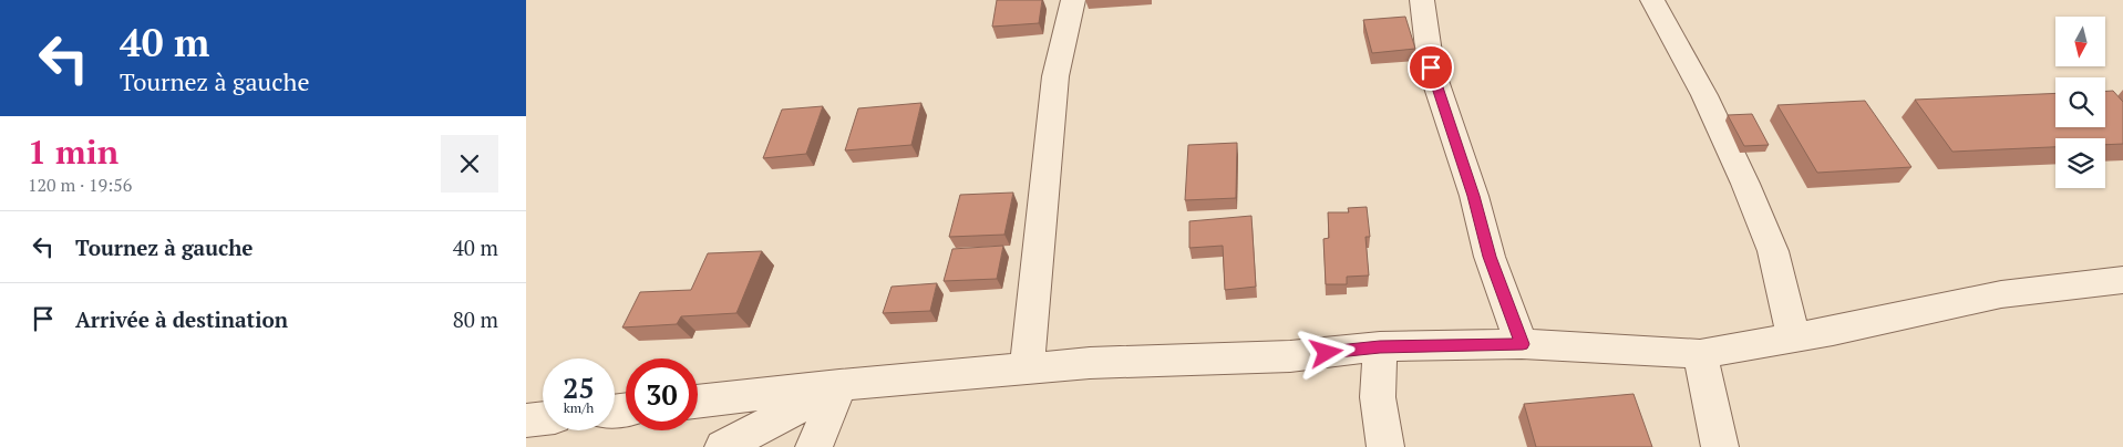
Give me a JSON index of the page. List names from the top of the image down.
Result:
{
  "north": "bottom",
  "page": {
    "turn": ["40 m", "Tournez à gauche"],
    "heading": ["1 min", "120 m · 19:56"],
    "list": [
      {
        "name": "Tournez à gauche",
        "value": "40 m"
      },
      {
        "name": "Arrivée à destination",
        "value": "80 m"
      }
    ],
    "speed": "25 km/h",
    "limit": "30"
  }
}
